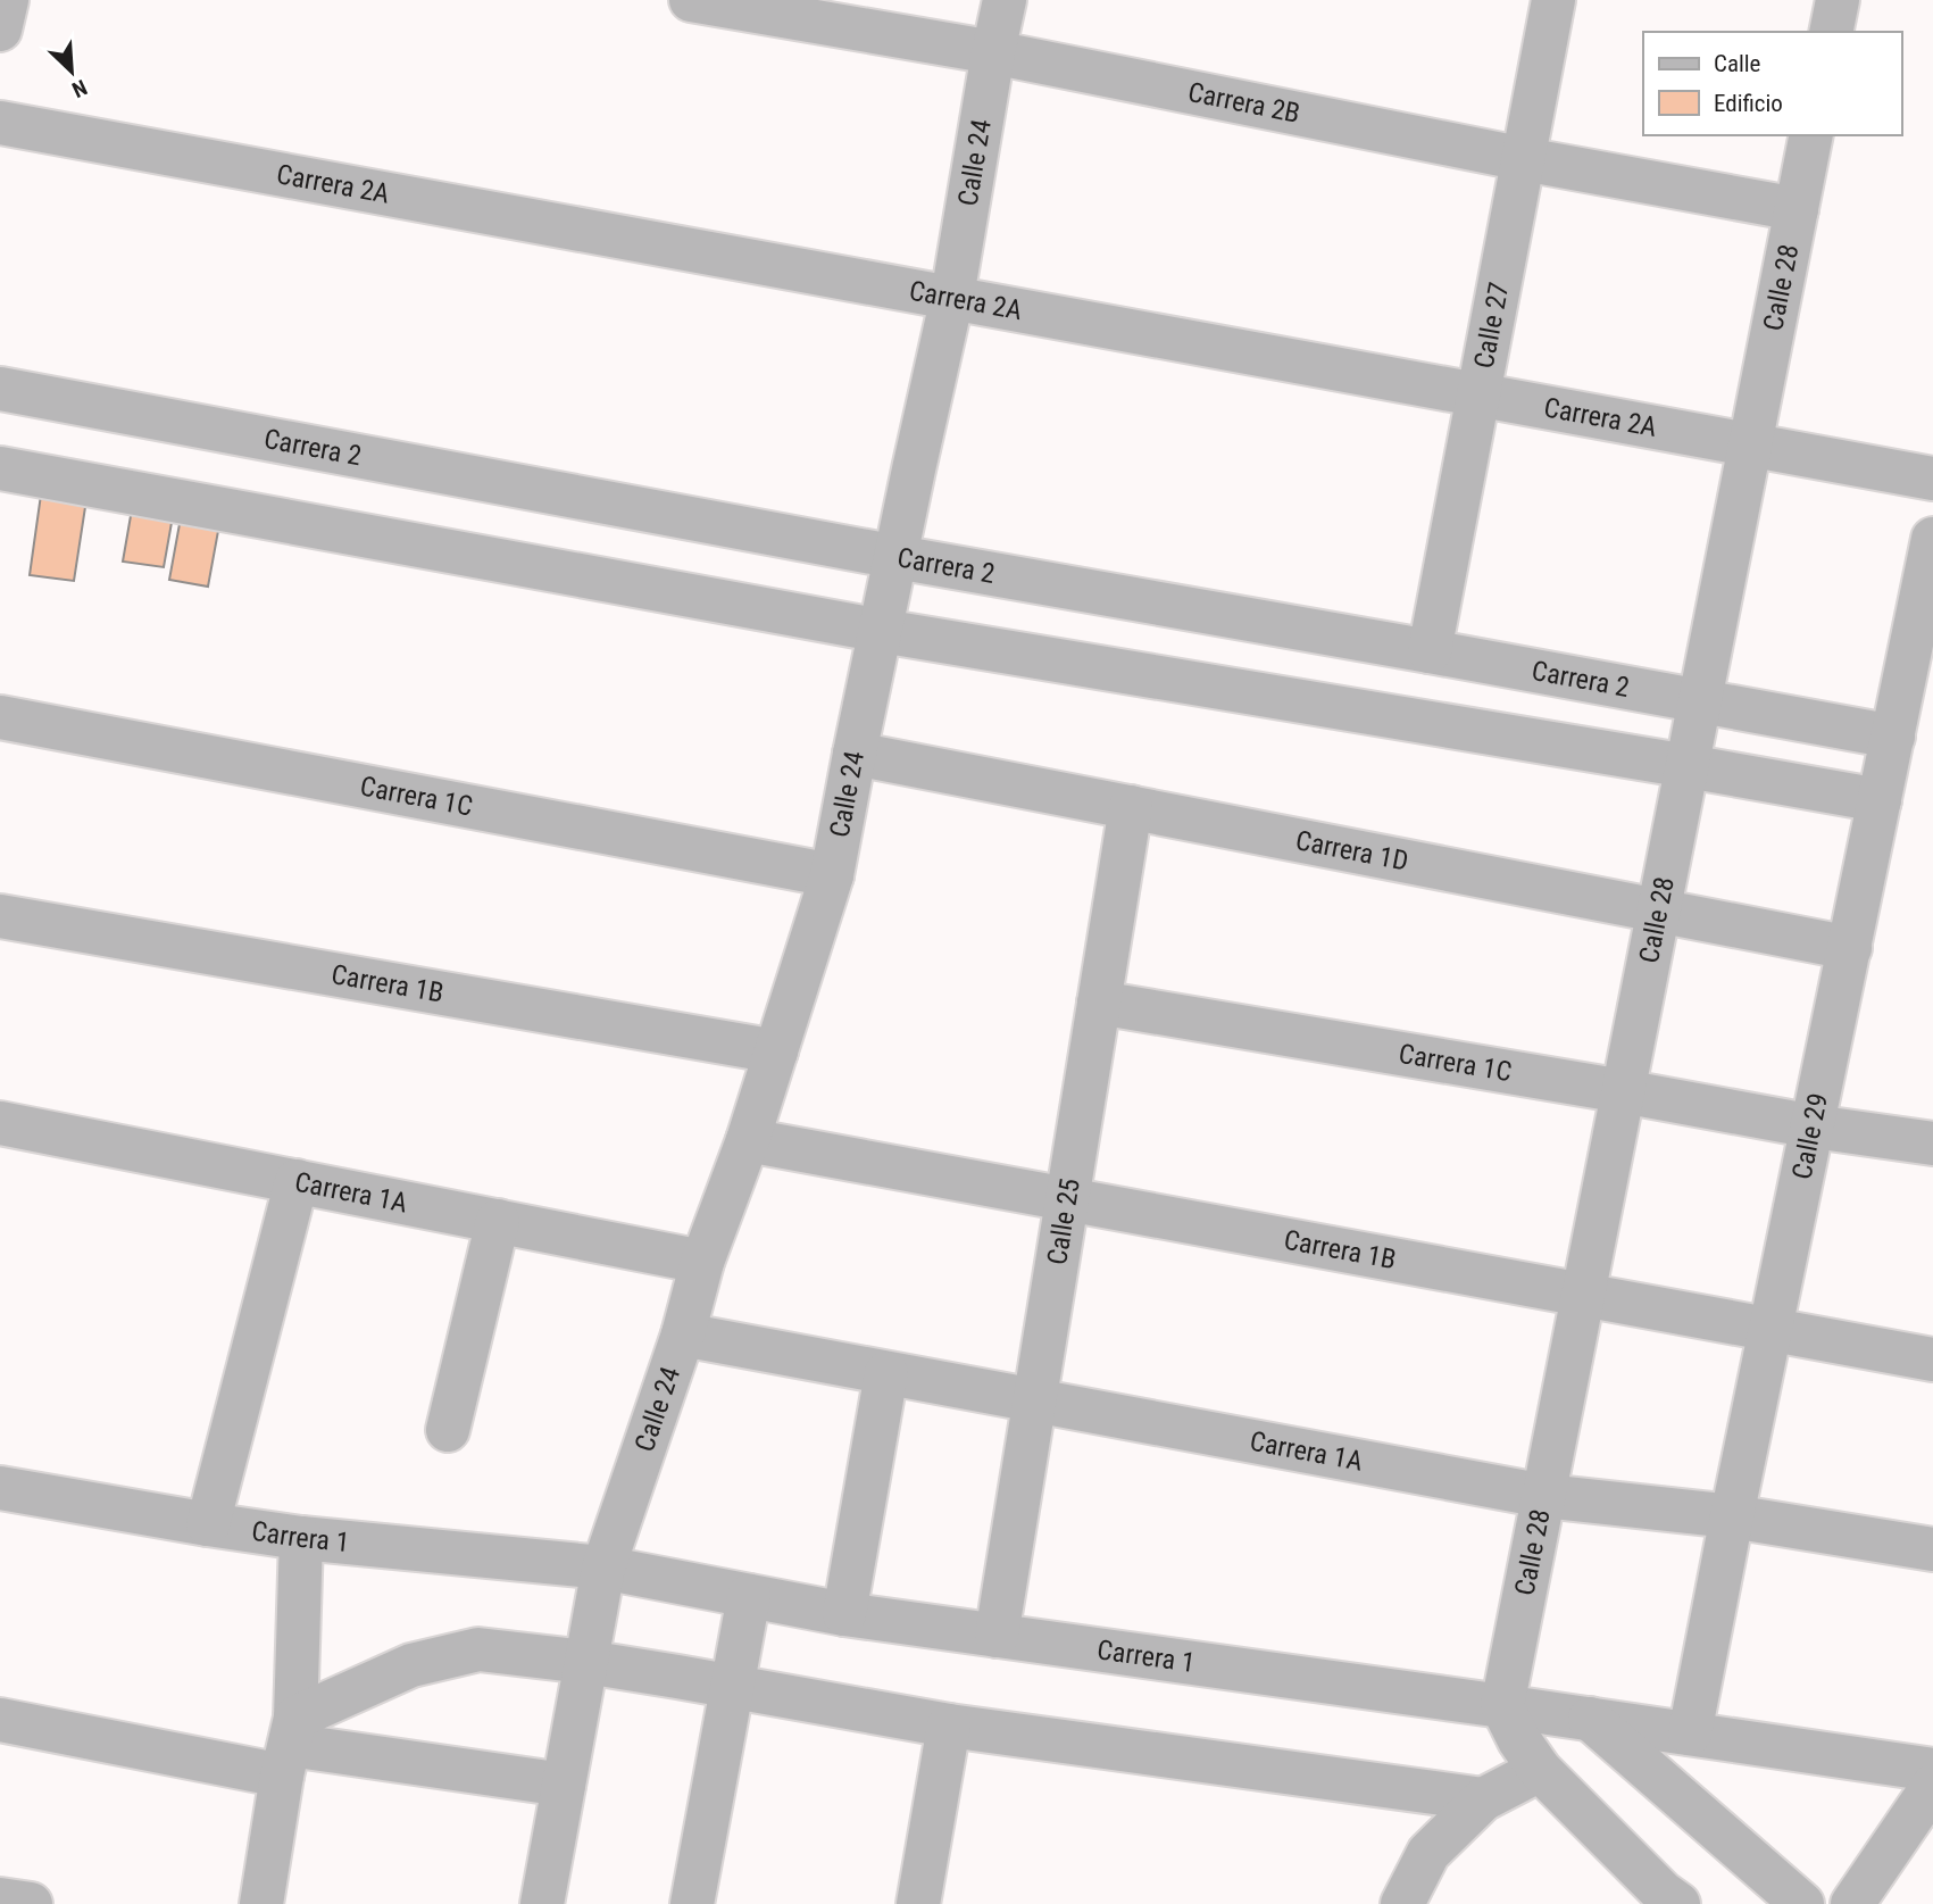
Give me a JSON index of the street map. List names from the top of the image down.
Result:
{
  "streets": {
    "street": [
      "Carrera 2B",
      "Calle 24",
      "Carrera 2A",
      "Calle 28",
      "Calle 27",
      "Carrera 2",
      "Carrera 1C",
      "Carrera 1D",
      "Carrera 1B",
      "Calle 29",
      "Carrera 1A",
      "Calle 25",
      "Carrera 1"
    ]
  },
  "crossings": [
    ["Carrera 2B", "Calle 24"],
    ["Carrera 2B", "Calle 28"],
    ["Carrera 2B", "Calle 27"],
    ["Calle 24", "Carrera 2A"],
    ["Calle 24", "Carrera 2"],
    ["Calle 24", "Carrera 1C"],
    ["Calle 24", "Carrera 1D"],
    ["Calle 24", "Carrera 1B"],
    ["Calle 24", "Carrera 1A"],
    ["Calle 24", "Carrera 1"],
    ["Carrera 2A", "Calle 28"],
    ["Carrera 2A", "Calle 27"],
    ["Calle 28", "Carrera 2"],
    ["Calle 28", "Carrera 1C"],
    ["Calle 28", "Carrera 1D"],
    ["Calle 28", "Carrera 1B"],
    ["Calle 28", "Carrera 1A"],
    ["Calle 28", "Carrera 1"],
    ["Calle 27", "Carrera 2"],
    ["Carrera 2", "Calle 29"],
    ["Carrera 1C", "Calle 29"],
    ["Carrera 1C", "Calle 25"],
    ["Carrera 1D", "Calle 29"],
    ["Carrera 1D", "Calle 25"],
    ["Carrera 1B", "Calle 29"],
    ["Carrera 1B", "Calle 25"],
    ["Calle 29", "Carrera 1A"],
    ["Calle 29", "Carrera 1"],
    ["Carrera 1A", "Calle 25"],
    ["Calle 25", "Carrera 1"]
  ],
  "legend": ["Calle", "Edificio"],
  "north": "bottom right"
}
